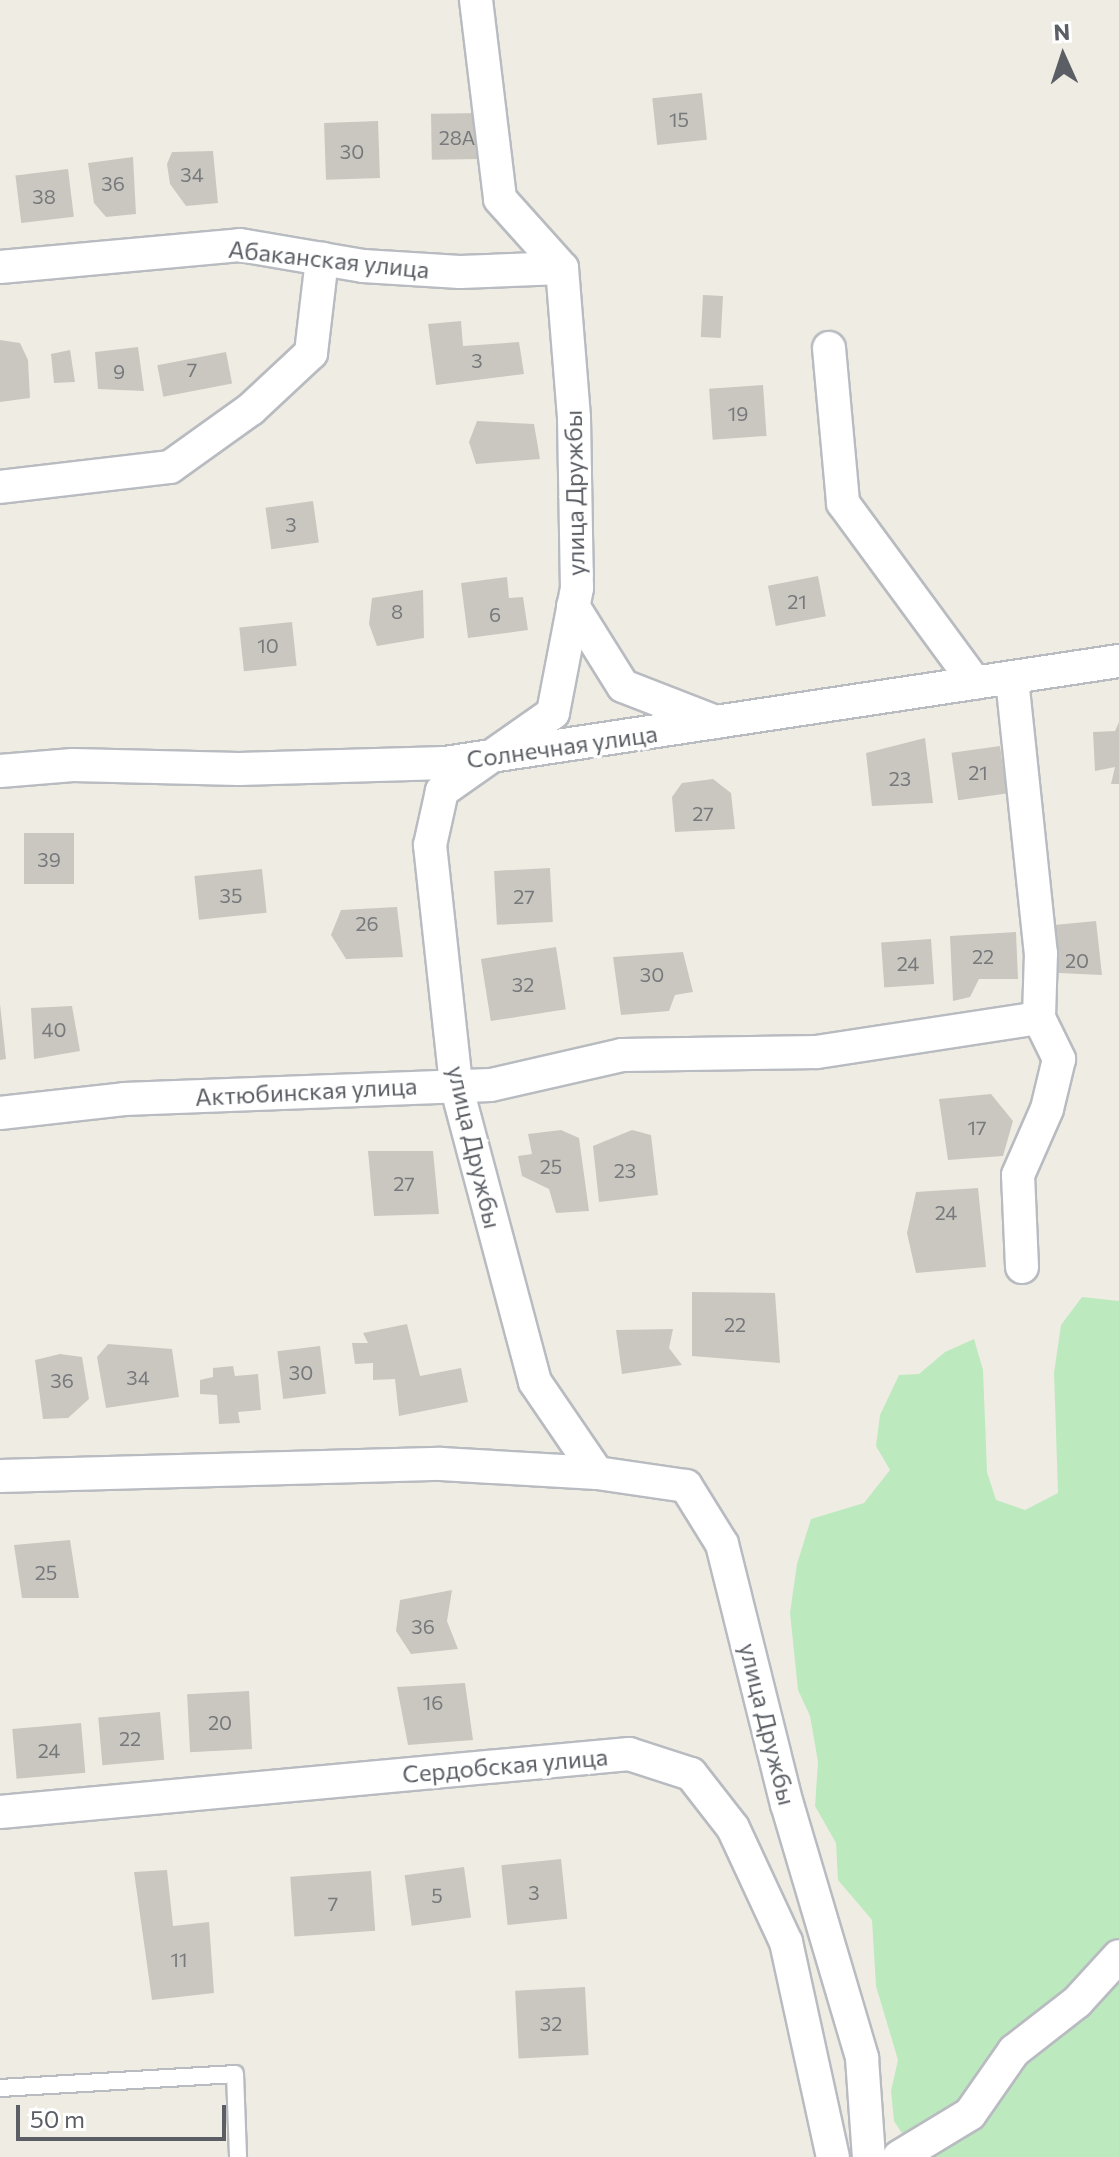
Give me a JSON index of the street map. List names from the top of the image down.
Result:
{
  "streets": {
    "street": [
      "Абаканская улица",
      "улица Дружбы",
      "Солнечная улица",
      "Актюбинская улица",
      "Сердобская улица"
    ]
  },
  "crossings": [
    ["Абаканская улица", "улица Дружбы"],
    ["улица Дружбы", "Солнечная улица"],
    ["улица Дружбы", "Актюбинская улица"]
  ],
  "house_numbers": [
    "15",
    "28А",
    "30",
    "34",
    "36",
    "38",
    "3",
    "7",
    "9",
    "19",
    "3",
    "21",
    "8",
    "6",
    "10",
    "21",
    "23",
    "27",
    "39",
    "35",
    "27",
    "26",
    "22",
    "20",
    "24",
    "30",
    "32",
    "40",
    "17",
    "25",
    "23",
    "27",
    "24",
    "22",
    "30",
    "34",
    "36",
    "25",
    "36",
    "16",
    "20",
    "22",
    "24",
    "3",
    "5",
    "7",
    "11",
    "32"
  ],
  "scale_bar": "50 m",
  "north": "top"
}
